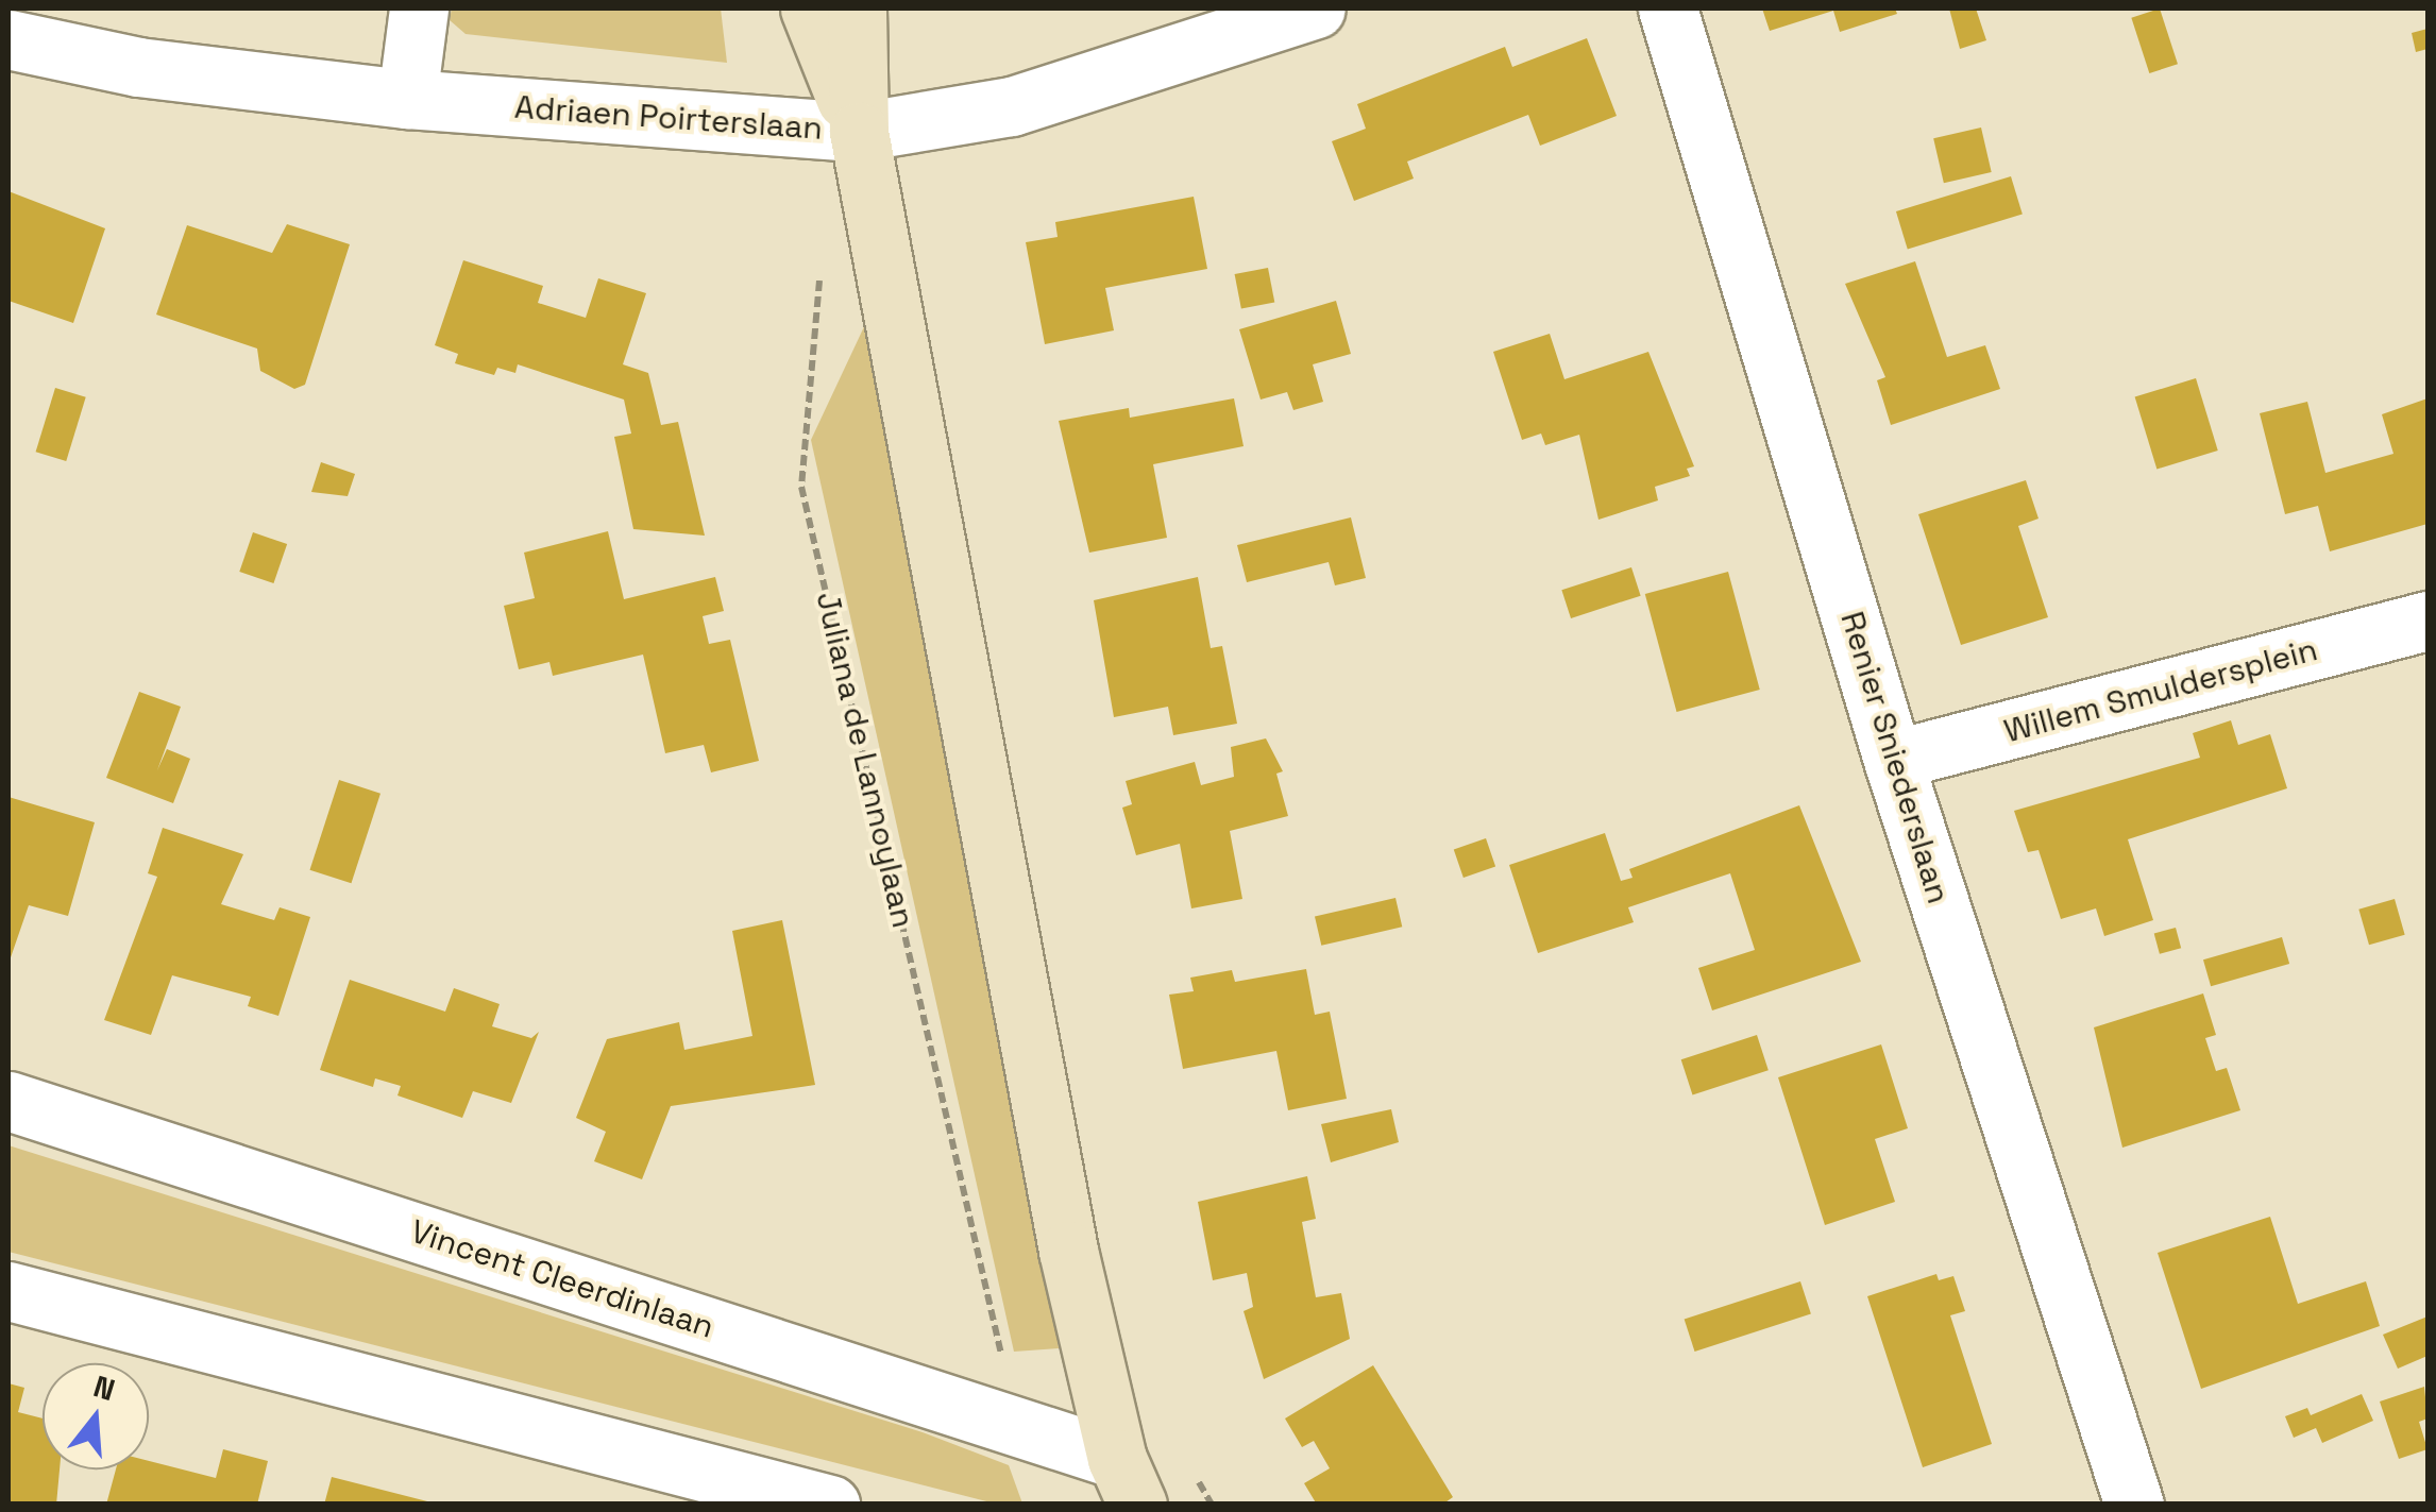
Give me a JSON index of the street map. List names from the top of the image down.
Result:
{
  "streets": {
    "street": [
      "Adriaen Poirterslaan",
      "Willem Smuldersplein",
      "Renier Sniederslaan",
      "Vincent Cleerdinlaan"
    ],
    "path": ["Juliana de Lannoylaan"]
  },
  "crossings": [
    ["Willem Smuldersplein", "Renier Sniederslaan"],
    ["Juliana de Lannoylaan", "Vincent Cleerdinlaan"]
  ],
  "north": "top"
}
